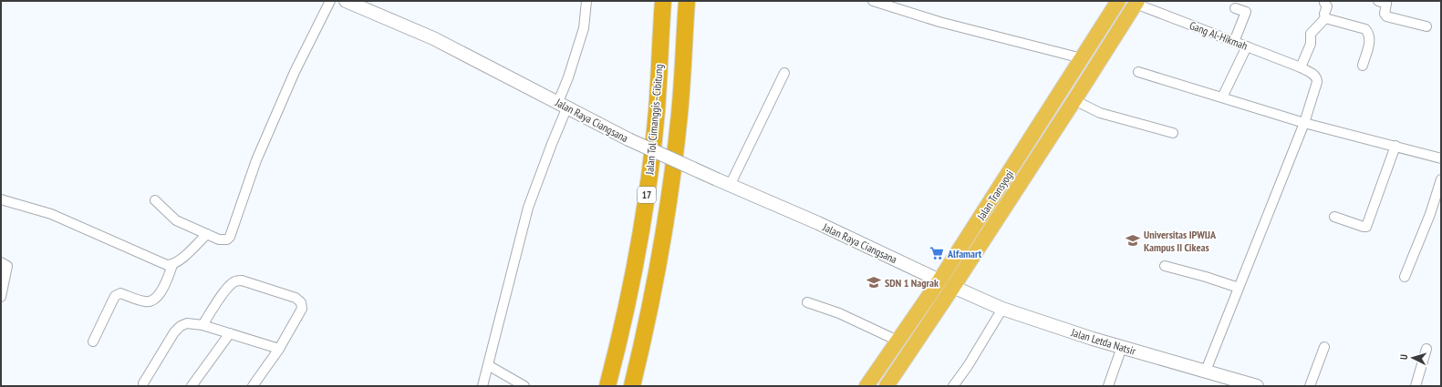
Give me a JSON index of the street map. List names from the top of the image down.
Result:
{
  "streets": {
    "highway": ["Jalan Tol Cimanggis–Cibitung", "17", "Jalan Transyogi"],
    "main road": ["Jalan Raya Ciangsana", "Jalan Letda Natsir"],
    "street": ["Gang Al-Hikmah"]
  },
  "crossings": [
    ["Gang Al-Hikmah", "Jalan Transyogi"],
    ["Jalan Raya Ciangsana", "Jalan Transyogi"],
    ["Jalan Transyogi", "Jalan Letda Natsir"]
  ],
  "places": {
    "school or university": ["Universitas IPWIJA Kampus II Cikeas", "SDN 1 Nagrak"],
    "supermarket": ["Alfamart"]
  },
  "north": "left"
}
